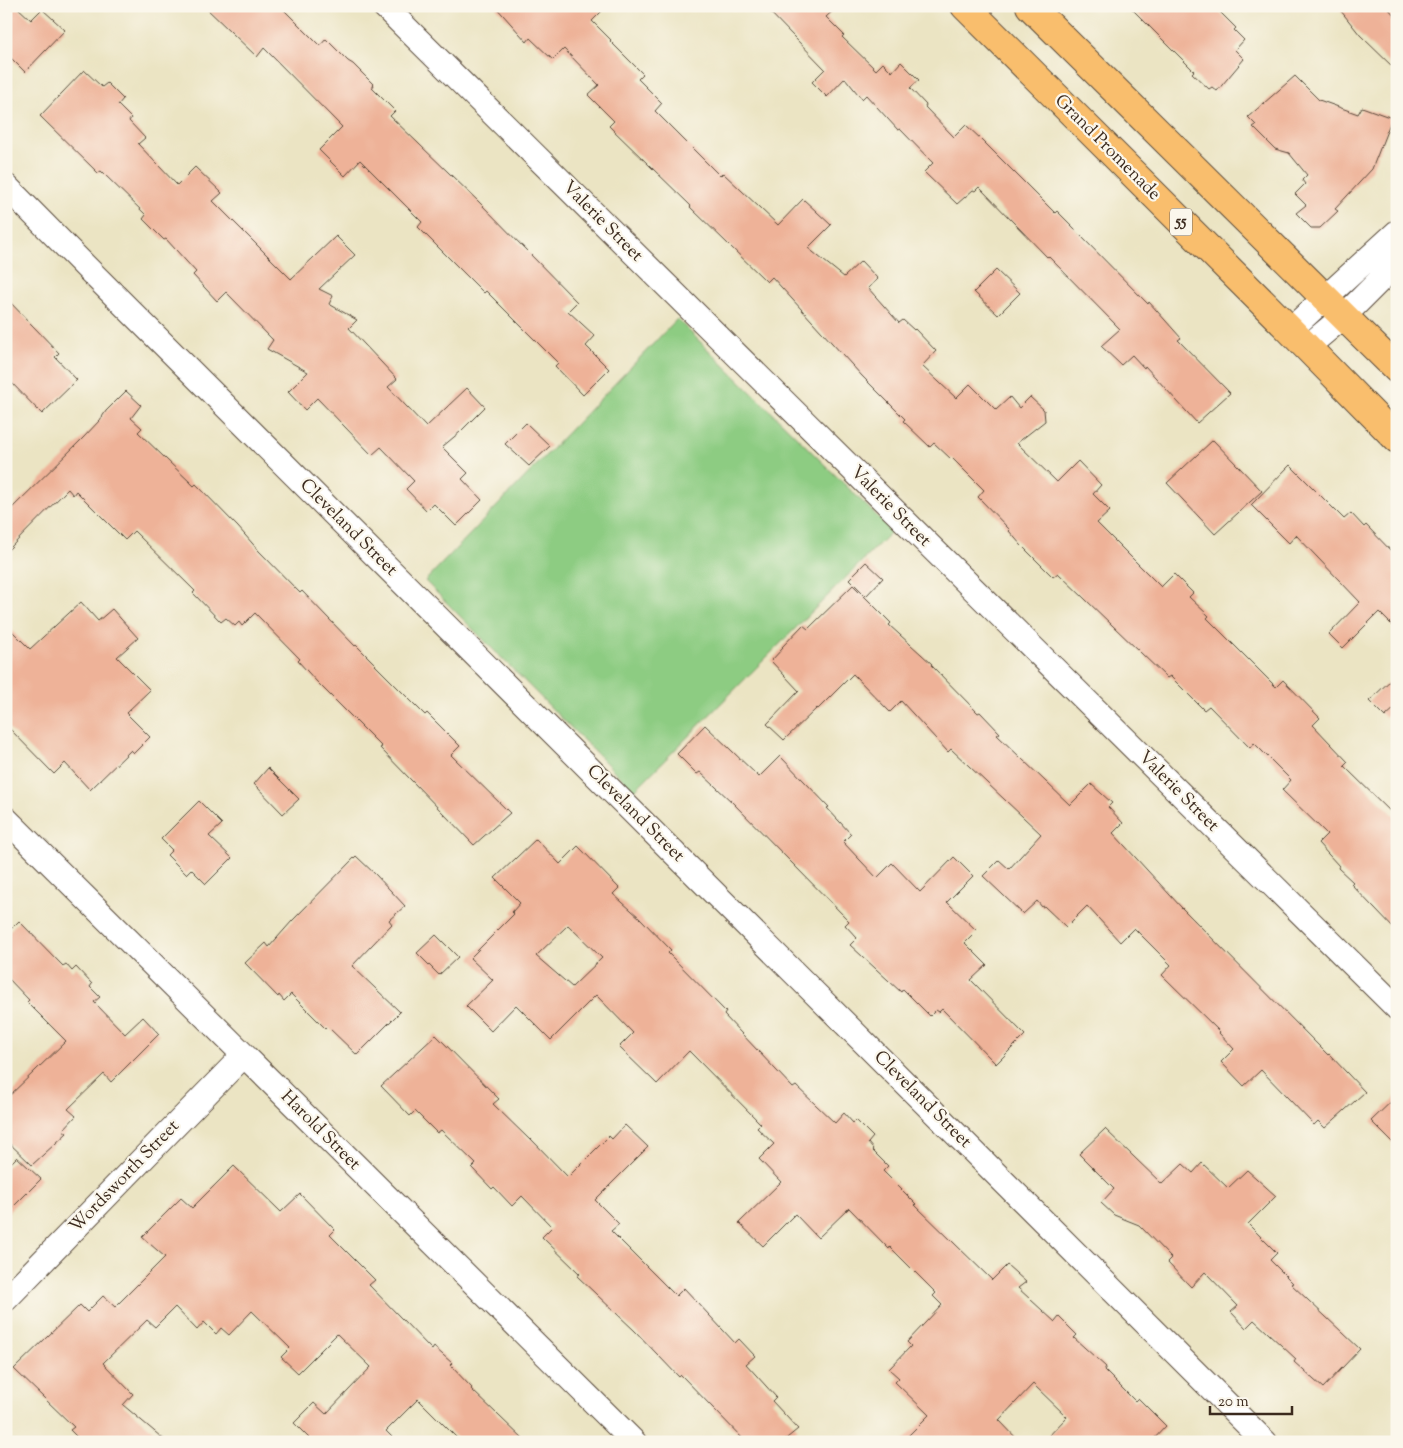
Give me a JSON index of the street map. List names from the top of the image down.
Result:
{
  "streets": {
    "main road": ["Grand Promenade", "55"],
    "street": [
      "Valerie Street",
      "Cleveland Street",
      "Harold Street",
      "Wordsworth Street"
    ]
  },
  "crossings": [
    ["Harold Street", "Wordsworth Street"]
  ],
  "scale_bar": "20 m"
}
